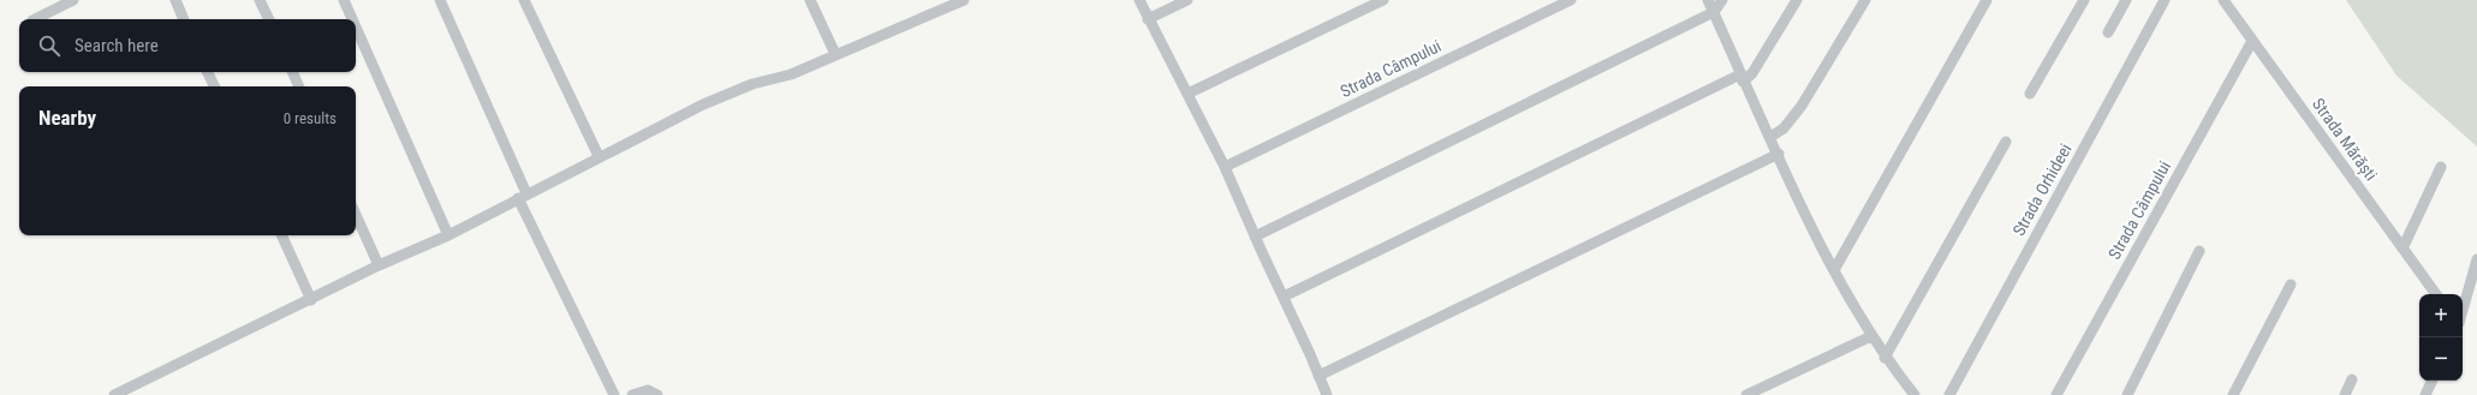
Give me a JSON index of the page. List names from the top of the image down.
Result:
{
  "streets": {
    "street": ["Strada Câmpului", "Strada Mărăști", "Strada Orhideei"]
  },
  "crossings": [
    ["Strada Câmpului", "Strada Mărăști"]
  ],
  "page": {
    "search": "Search here",
    "heading": ["Nearby", "0 results"],
    "map_buttons": ["+", "−"]
  }
}
